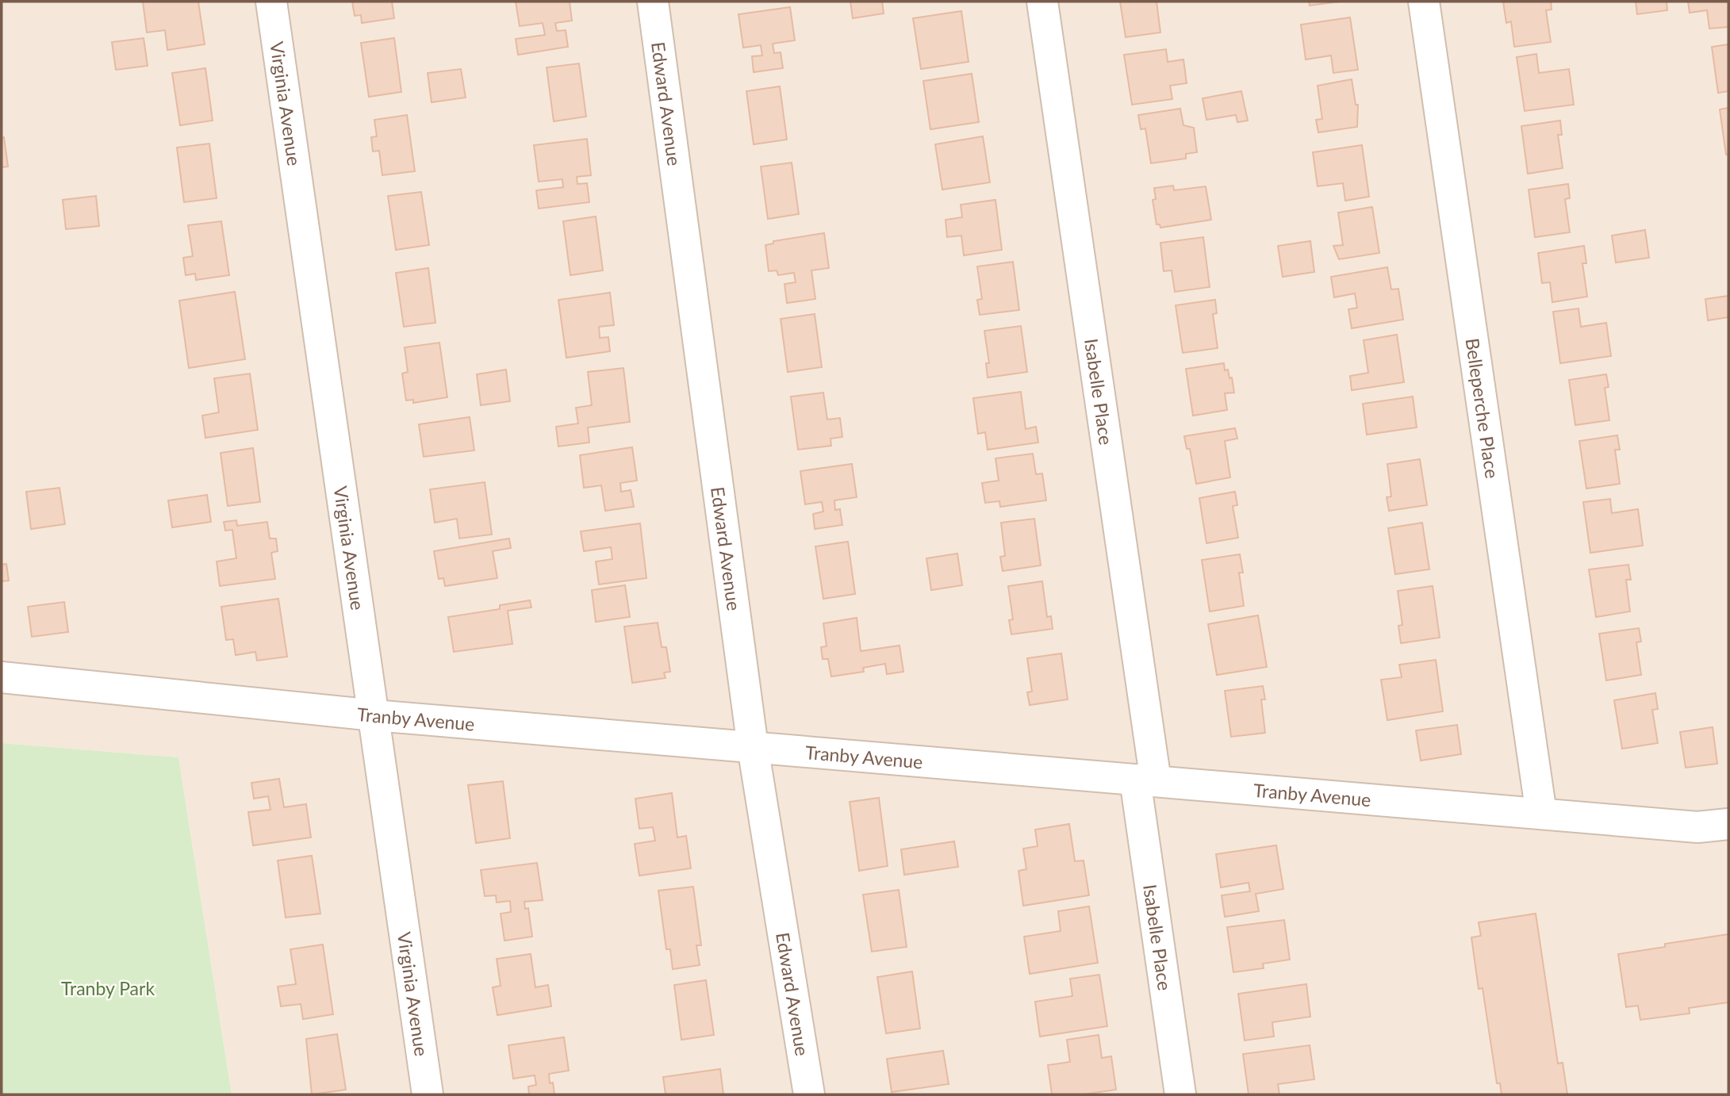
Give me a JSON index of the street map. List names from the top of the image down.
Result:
{
  "streets": {
    "street": [
      "Virginia Avenue",
      "Edward Avenue",
      "Isabelle Place",
      "Belleperche Place",
      "Tranby Avenue"
    ]
  },
  "crossings": [
    ["Virginia Avenue", "Tranby Avenue"],
    ["Edward Avenue", "Tranby Avenue"],
    ["Isabelle Place", "Tranby Avenue"],
    ["Belleperche Place", "Tranby Avenue"]
  ],
  "parks": ["Tranby Park"]
}
